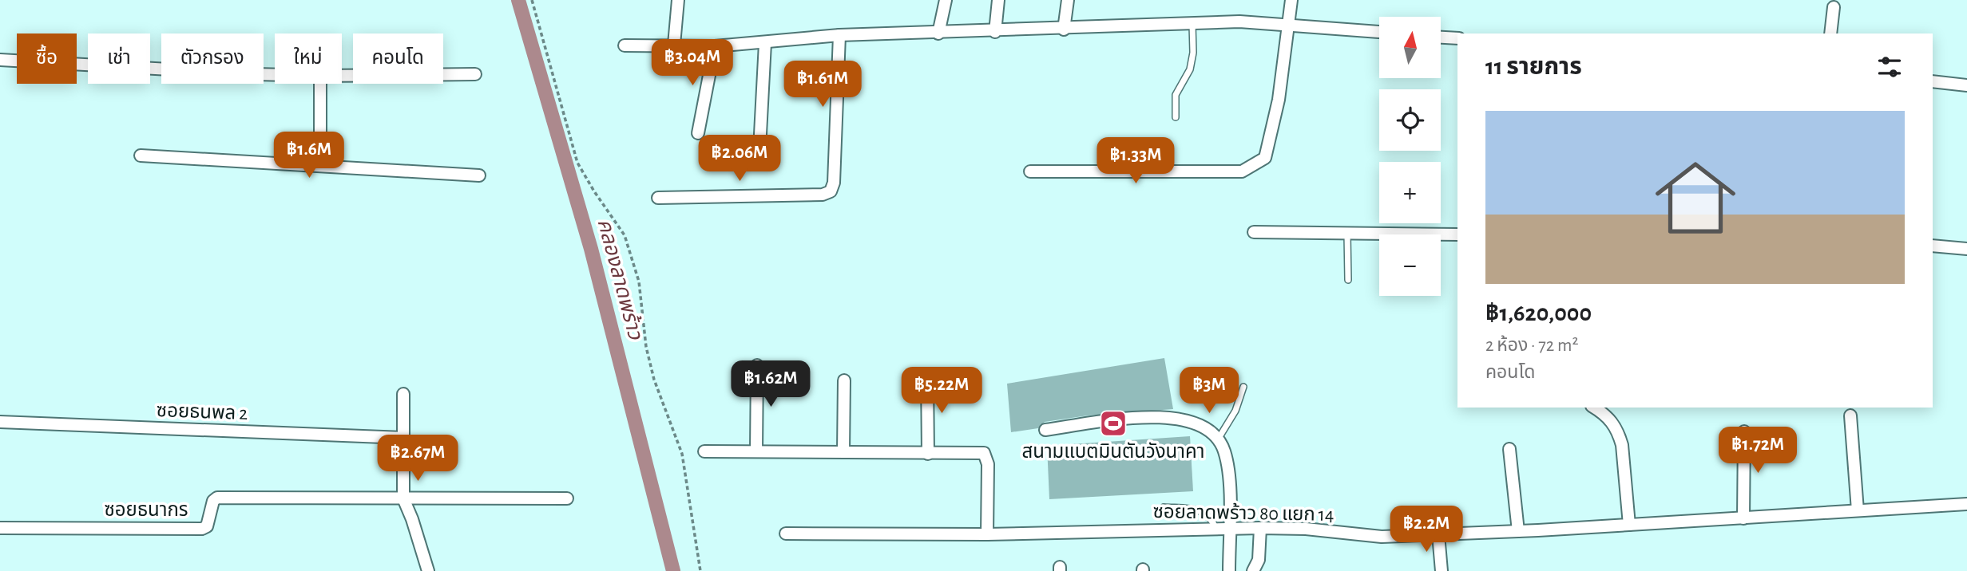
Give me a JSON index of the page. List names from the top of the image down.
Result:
{
  "streets": {
    "street": ["ซอยธนพล 2", "ซอยธนากร", "ซอยลาดพร้าว 80 แยก 14"]
  },
  "water": ["คลองลาดพร้าว"],
  "places": {
    "sports": ["สนามแบตมินตันวังนาคา"]
  },
  "north": "top",
  "page": {
    "map_buttons": ["+", "−"],
    "chip": [
      "ซื้อ",
      "เช่า",
      "ตัวกรอง",
      "ใหม่",
      "คอนโด"
    ],
    "heading": "11 รายการ",
    "price": [
      "฿3.04M",
      "฿1.61M",
      "฿1.6M",
      "฿2.06M",
      "฿1.33M",
      "฿1.62M",
      "฿5.22M",
      "฿3M",
      "฿1.72M",
      "฿2.67M",
      "฿2.2M"
    ],
    "list": [
      {
        "name": "฿1,620,000",
        "note": "2 ห้อง · 72 m² · คอนโด"
      }
    ]
  }
}
